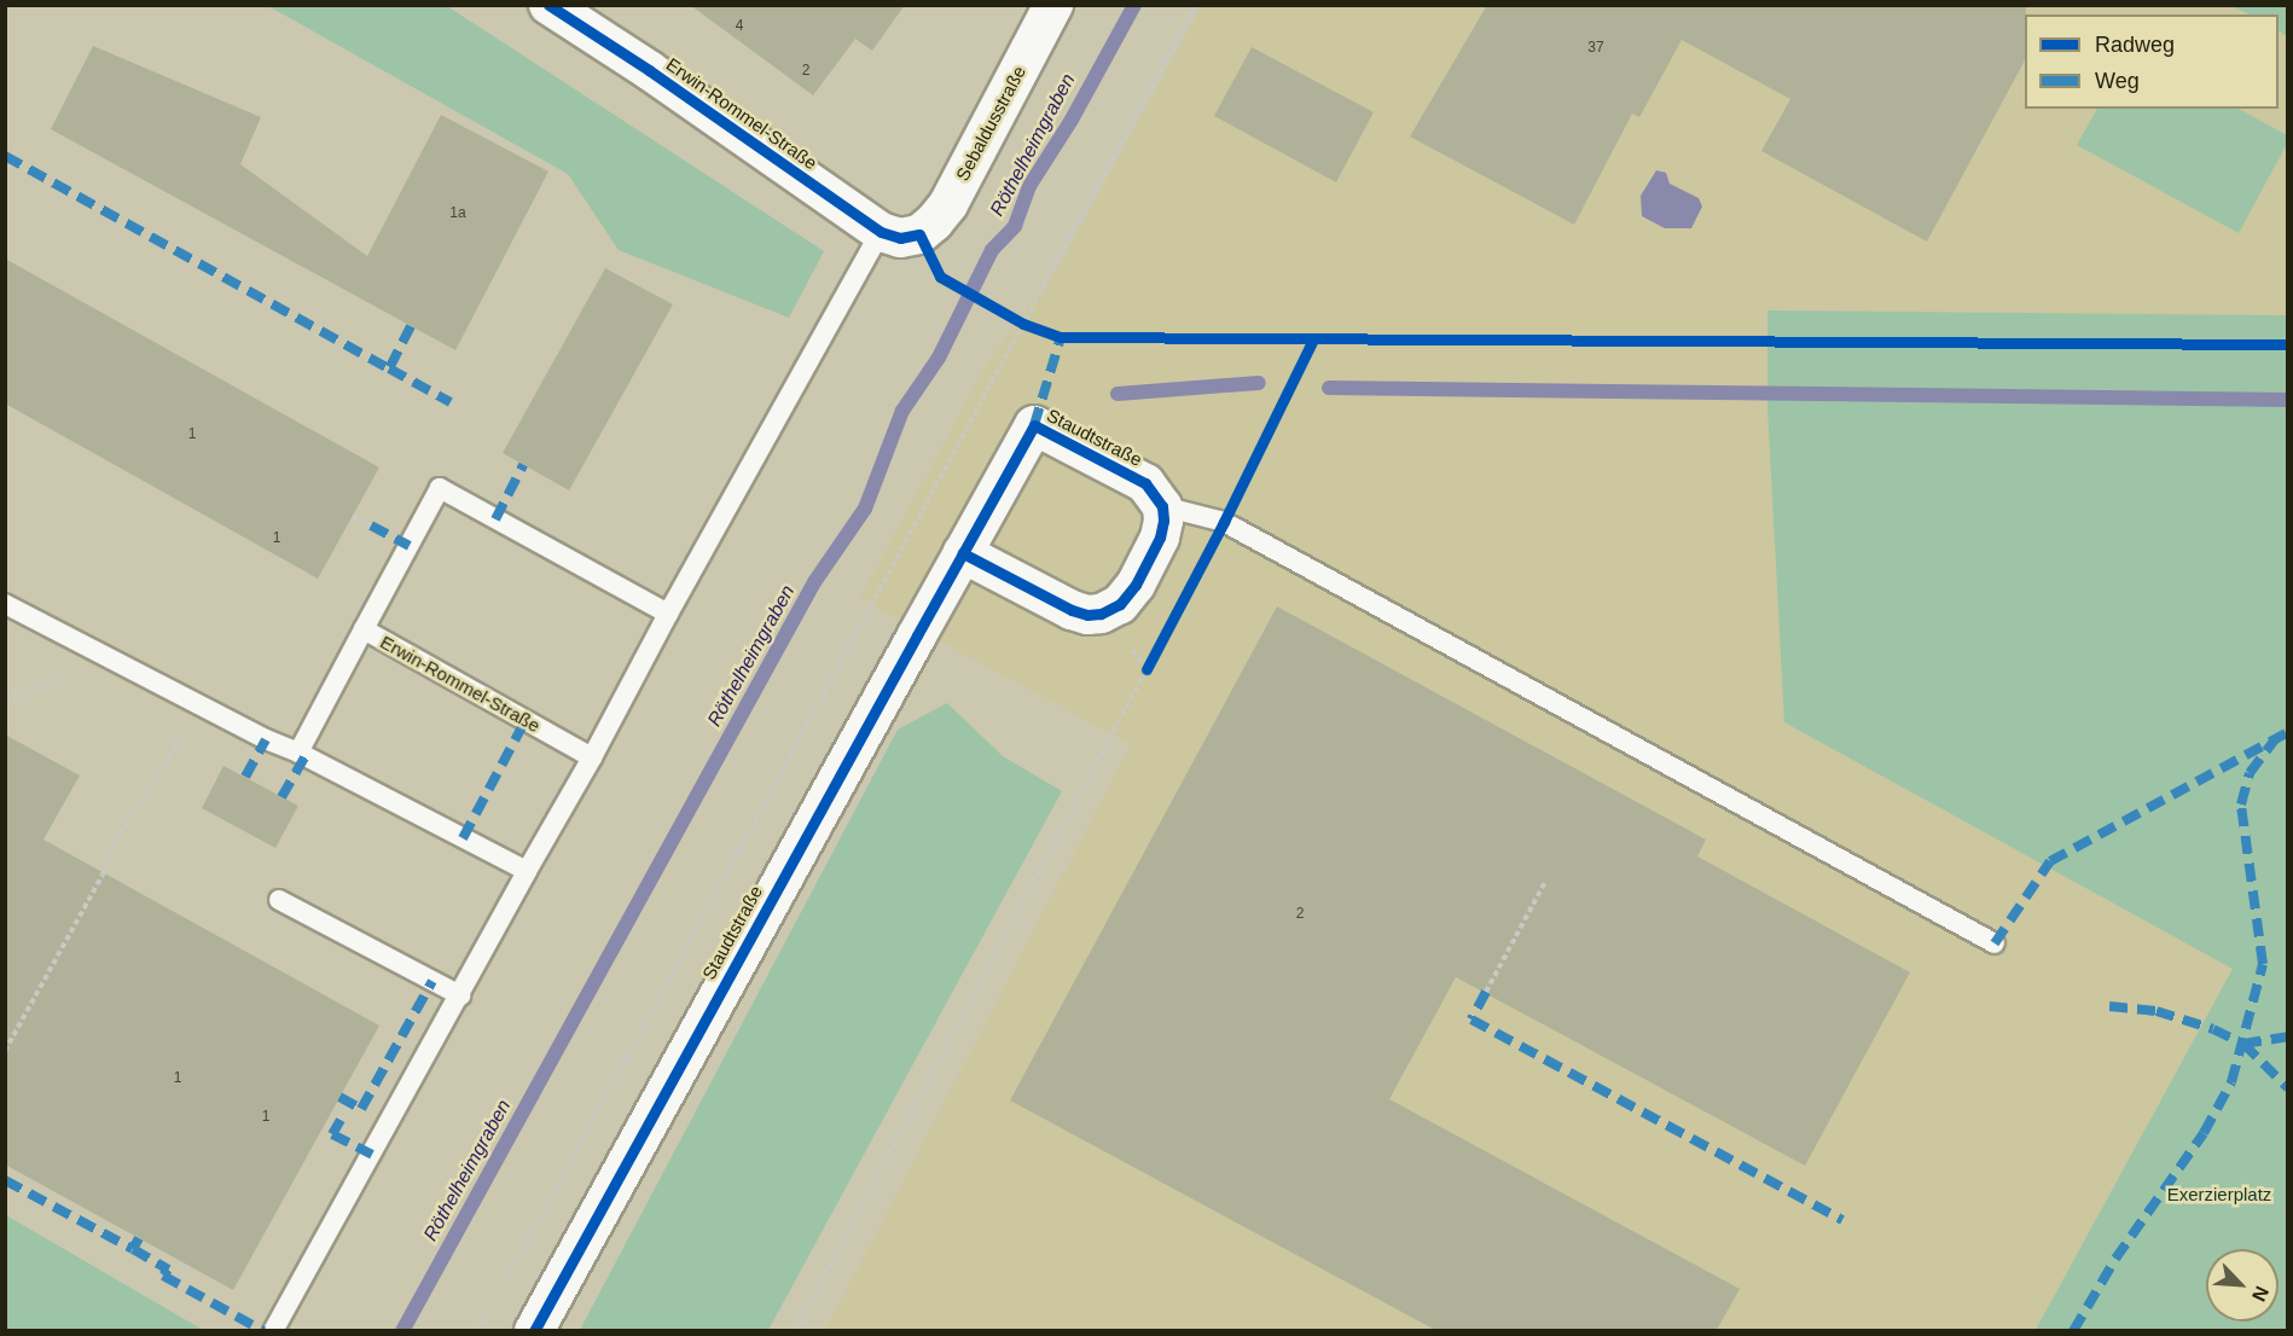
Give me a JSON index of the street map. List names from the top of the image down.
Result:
{
  "streets": {
    "street": ["Erwin-Rommel-Straße", "Sebaldusstraße", "Staudtstraße"]
  },
  "crossings": [
    ["Erwin-Rommel-Straße", "Sebaldusstraße"]
  ],
  "water": ["Röthelheimgraben"],
  "parks": ["Exerzierplatz"],
  "house_numbers": [
    "4",
    "37",
    "2",
    "1a",
    "1",
    "1",
    "2",
    "1",
    "1"
  ],
  "legend": ["Radweg", "Weg"],
  "north": "bottom right"
}
